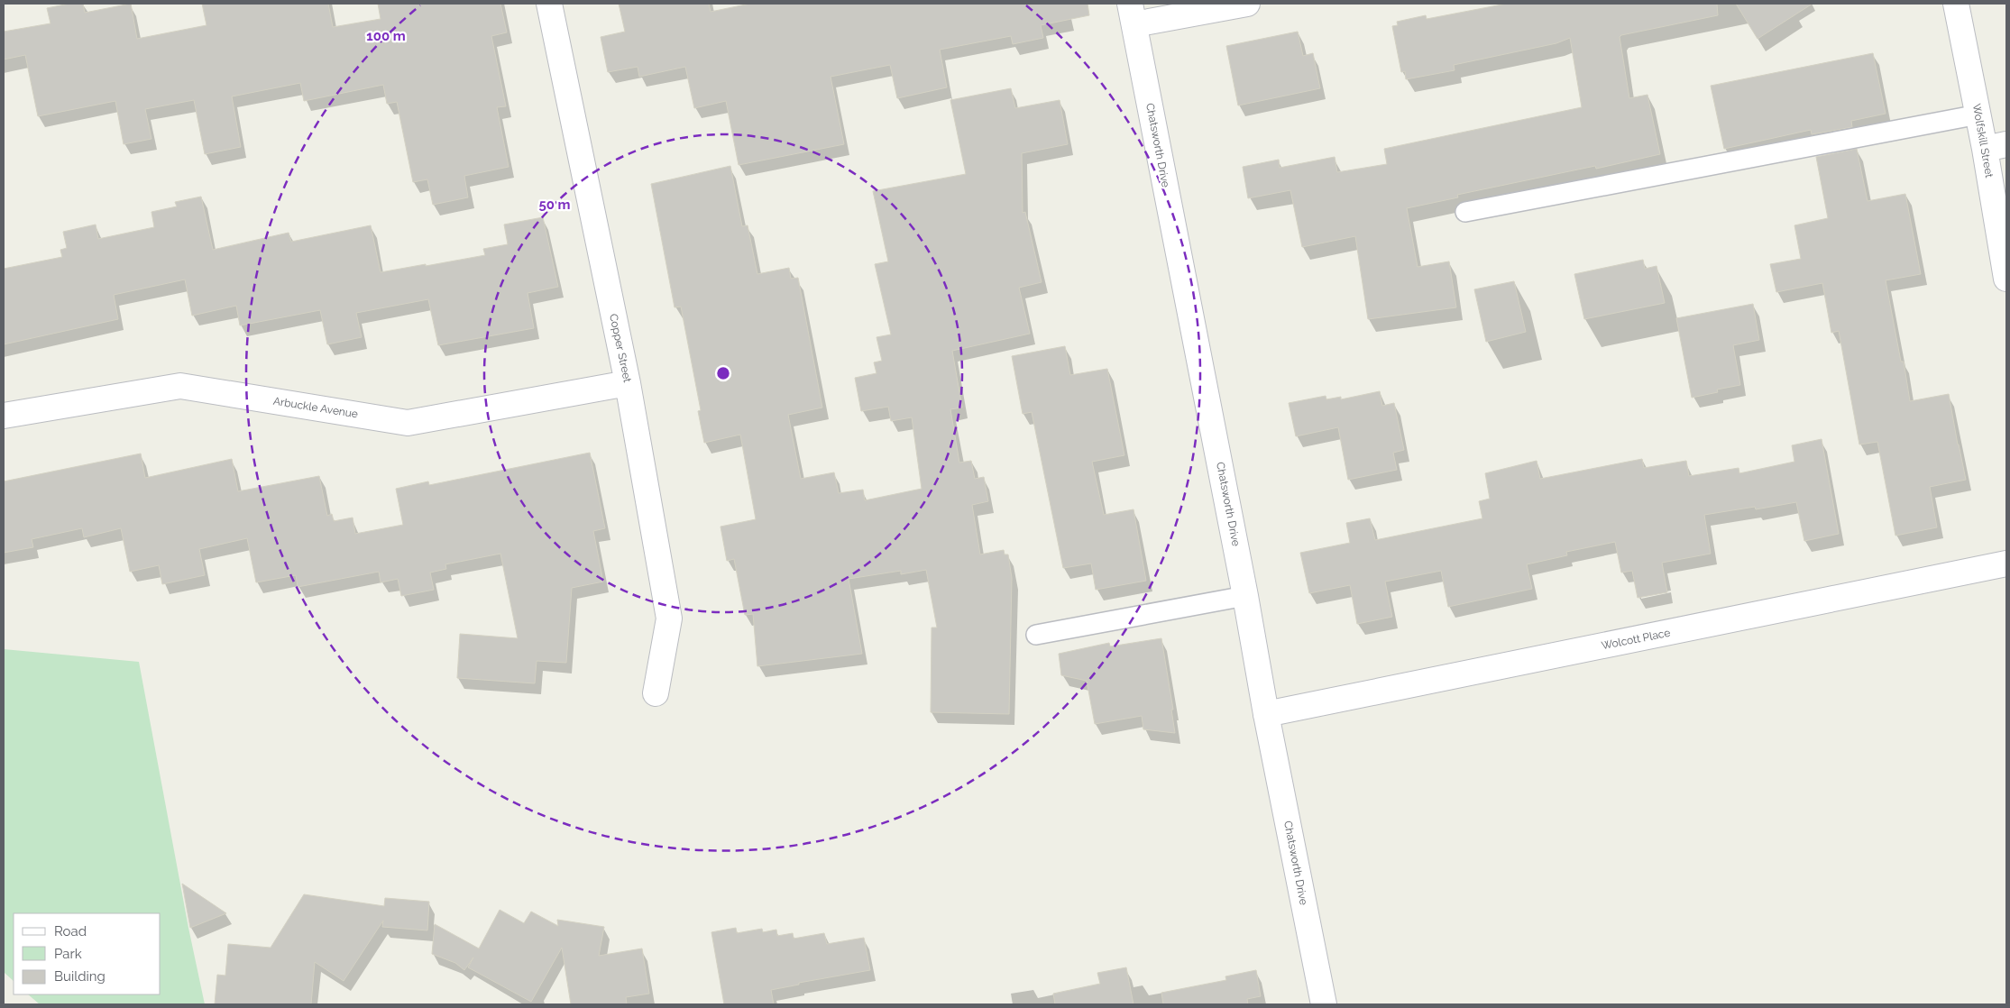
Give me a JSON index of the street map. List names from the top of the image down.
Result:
{
  "streets": {
    "street": [
      "Wolfskill Street",
      "Chatsworth Drive",
      "Copper Street",
      "Arbuckle Avenue",
      "Wolcott Place"
    ]
  },
  "crossings": [
    ["Chatsworth Drive", "Wolcott Place"],
    ["Copper Street", "Arbuckle Avenue"]
  ],
  "legend": ["Road", "Park", "Building"],
  "rings": ["100 m", "50 m"]
}
